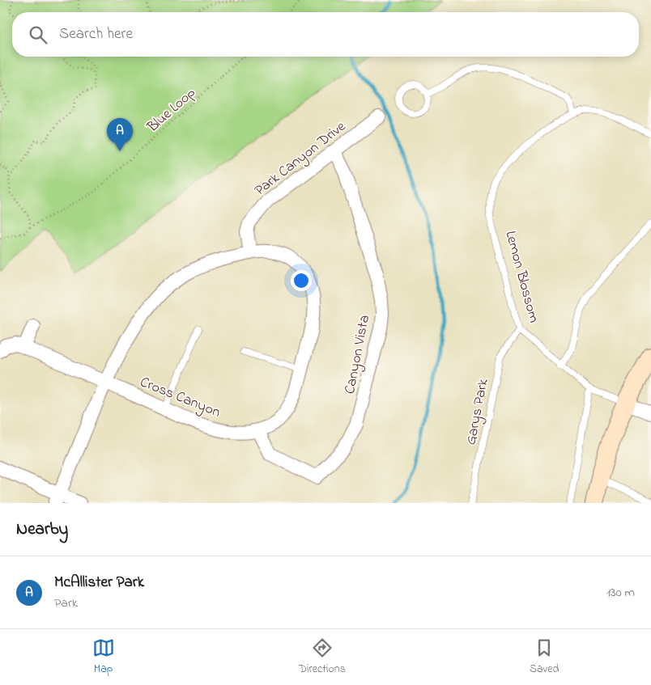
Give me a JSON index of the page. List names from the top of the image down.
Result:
{
  "streets": {
    "street": [
      "Park Canyon Drive",
      "Lemon Blossom",
      "Canyon Vista",
      "Cross Canyon"
    ],
    "lane": ["Garys Park"],
    "path": ["Blue Loop"]
  },
  "crossings": [
    ["Park Canyon Drive", "Canyon Vista"],
    ["Park Canyon Drive", "Cross Canyon"],
    ["Lemon Blossom", "Garys Park"],
    ["Canyon Vista", "Cross Canyon"]
  ],
  "page": {
    "search": "Search here",
    "pins": "A",
    "heading": "Nearby",
    "list": [
      {
        "mark": "A",
        "name": "McAllister Park",
        "note": "Park",
        "value": "130 m"
      }
    ],
    "nav": ["Map", "Directions", "Saved"]
  }
}
